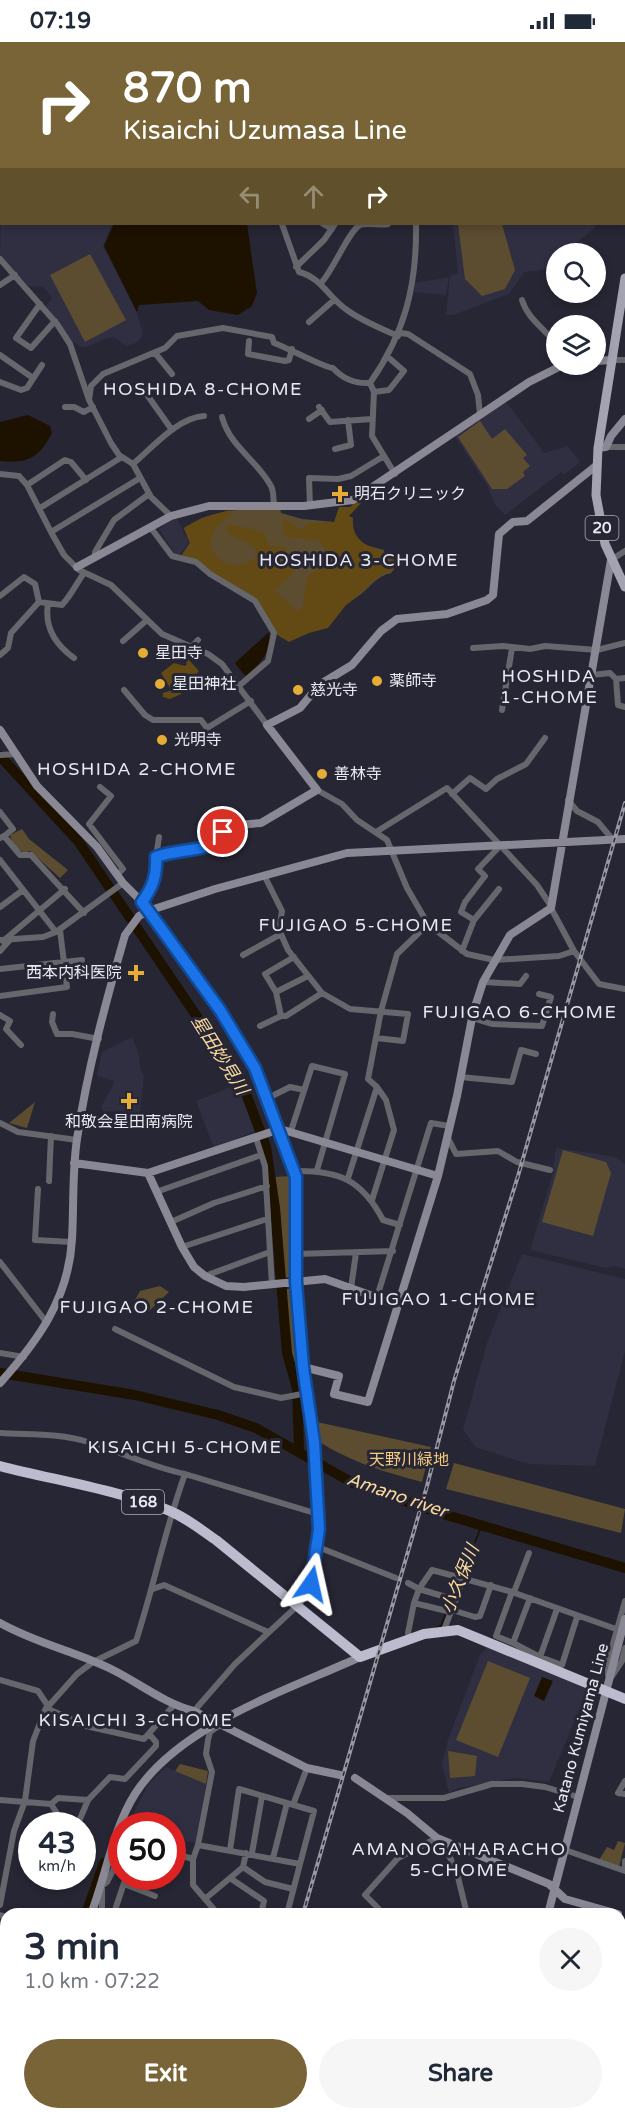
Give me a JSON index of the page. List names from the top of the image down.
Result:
{
  "streets": {
    "highway": ["168"],
    "main road": ["20"],
    "street": ["Katano Kumiyama Line"]
  },
  "districts": [
    "HOSHIDA 8-CHOME",
    "HOSHIDA 3-CHOME",
    "HOSHIDA 1-CHOME",
    "HOSHIDA 2-CHOME",
    "FUJIGAO 5-CHOME",
    "FUJIGAO 6-CHOME",
    "FUJIGAO 1-CHOME",
    "FUJIGAO 2-CHOME",
    "KISAICHI 5-CHOME",
    "KISAICHI 3-CHOME",
    "AMANOGAHARACHO 5-CHOME"
  ],
  "water": ["星田妙見川", "Amano river", "小久保川"],
  "parks": ["天野川緑地"],
  "places": {
    "health": ["明石クリニック", "西本内科医院", "和敬会星田南病院"],
    "other": [
      "星田寺",
      "薬師寺",
      "星田神社",
      "慈光寺",
      "光明寺",
      "善林寺"
    ]
  },
  "page": {
    "status": "07:19",
    "turn": ["870 m", "Kisaichi Uzumasa Line"],
    "speed": "43 km/h",
    "limit": "50",
    "heading": ["3 min", "1.0 km · 07:22"],
    "buttons": ["Exit", "Share"]
  }
}
